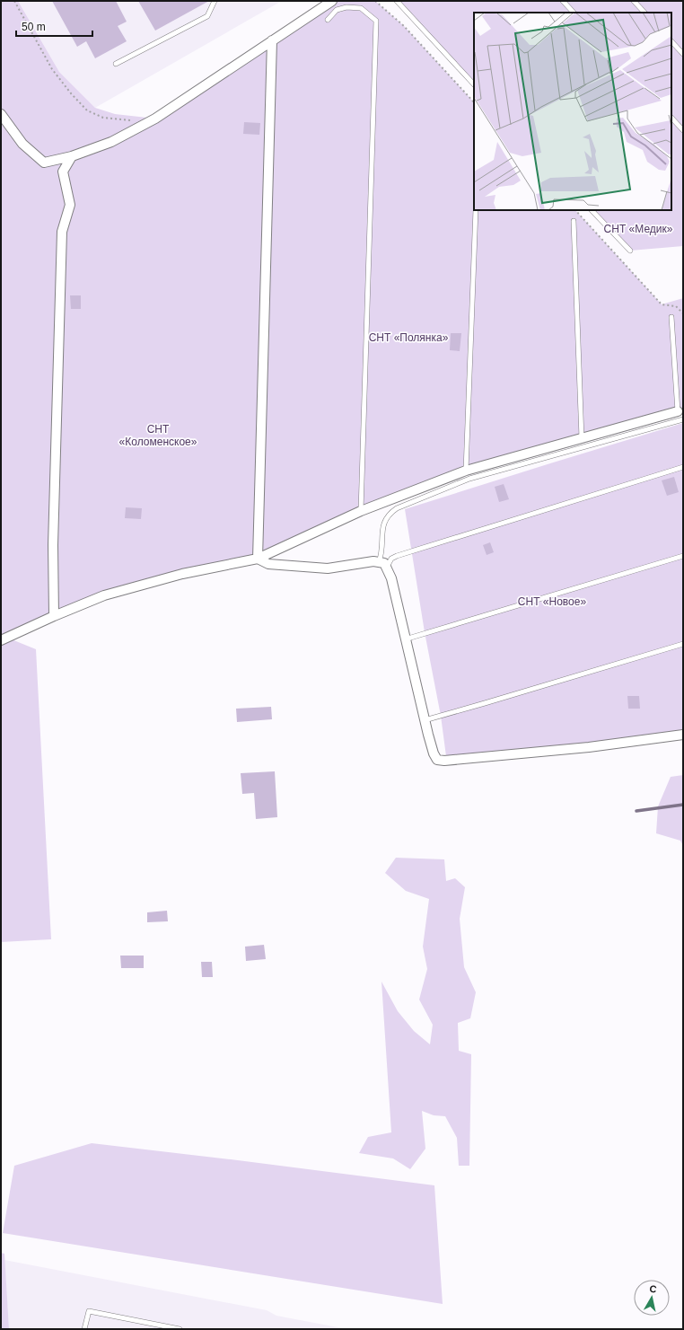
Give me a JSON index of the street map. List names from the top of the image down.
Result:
{
  "parks": [
    "СНТ «Медик»",
    "СНТ «Полянка»",
    "СНТ «Коломенское»",
    "СНТ «Новое»"
  ],
  "scale_bar": "50 m",
  "north": "top"
}
